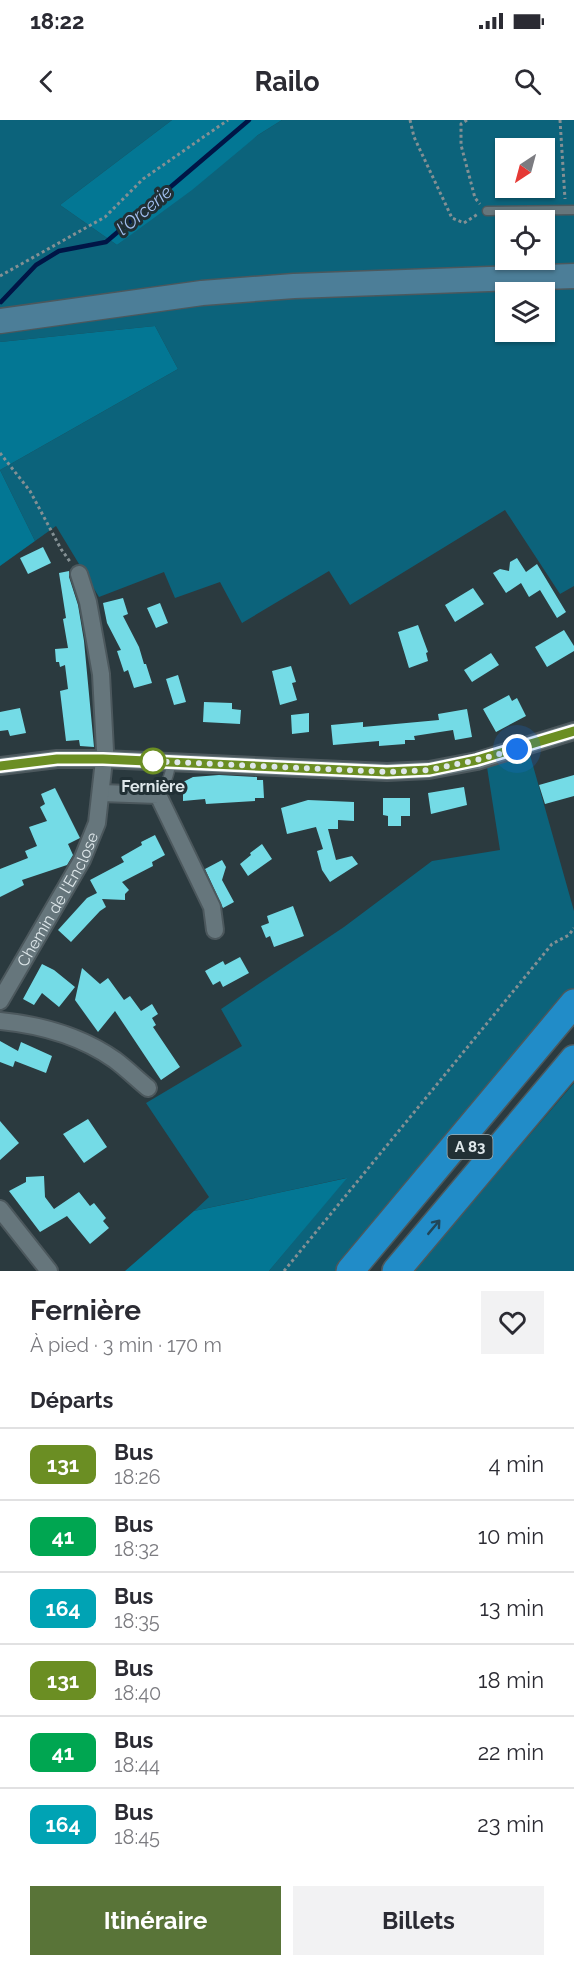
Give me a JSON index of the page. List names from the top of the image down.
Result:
{
  "streets": {
    "highway": ["A 83"],
    "street": ["Chemin de l'Enclose"]
  },
  "water": ["l'Orcerie"],
  "places": ["Fernière"],
  "lines": ["bus line 131"],
  "north": "bottom left",
  "page": {
    "status": "18:22",
    "header": "Railo",
    "heading": [
      ["Fernière", "À pied · 3 min · 170 m"],
      "Départs"
    ],
    "list": [
      {
        "mark": "131",
        "name": "Bus",
        "note": "18:26",
        "value": "4 min"
      },
      {
        "mark": "41",
        "name": "Bus",
        "note": "18:32",
        "value": "10 min"
      },
      {
        "mark": "164",
        "name": "Bus",
        "note": "18:35",
        "value": "13 min"
      },
      {
        "mark": "131",
        "name": "Bus",
        "note": "18:40",
        "value": "18 min"
      },
      {
        "mark": "41",
        "name": "Bus",
        "note": "18:44",
        "value": "22 min"
      },
      {
        "mark": "164",
        "name": "Bus",
        "note": "18:45",
        "value": "23 min"
      }
    ],
    "buttons": ["Itinéraire", "Billets"]
  }
}
